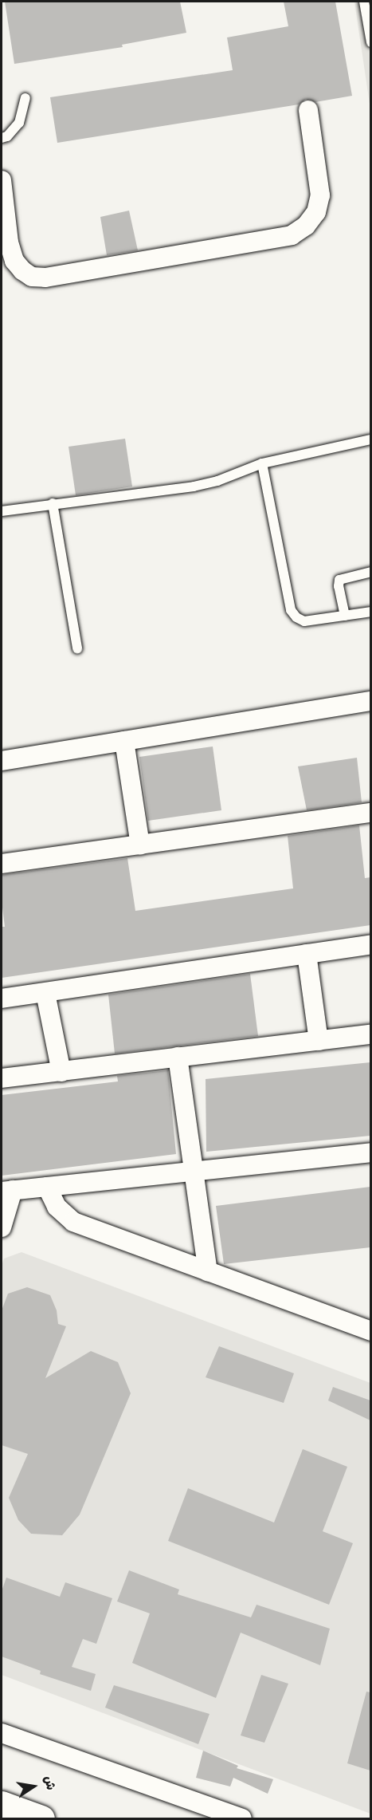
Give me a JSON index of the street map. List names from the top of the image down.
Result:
{
  "north": "right"
}
